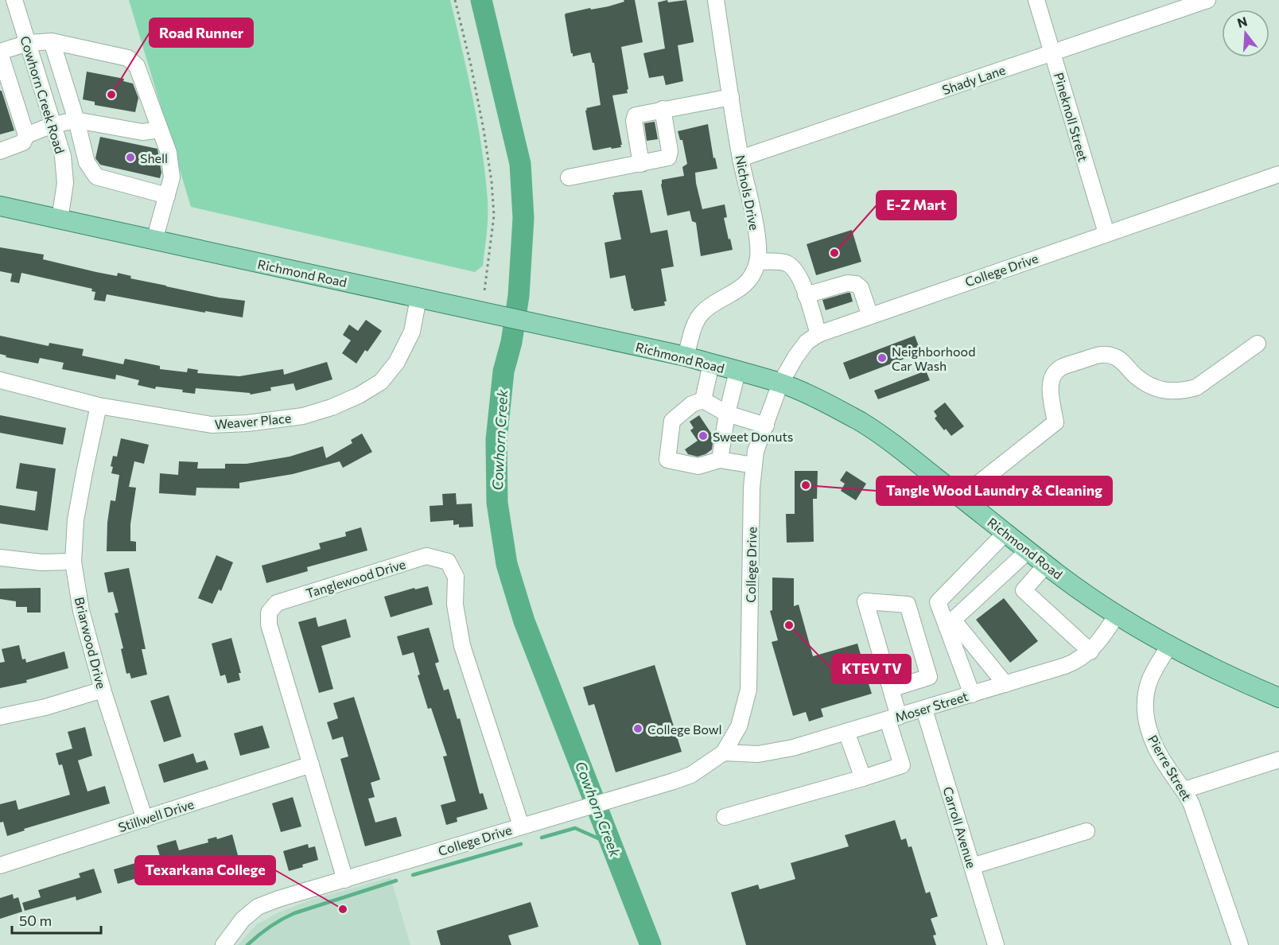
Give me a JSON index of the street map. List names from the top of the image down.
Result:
{
  "streets": {
    "main road": ["Richmond Road"],
    "street": [
      "Shady Lane",
      "Cowhorn Creek Road",
      "Pineknoll Street",
      "Nichols Drive",
      "College Drive",
      "Weaver Place",
      "Tanglewood Drive",
      "Briarwood Drive",
      "Moser Street",
      "Pierre Street",
      "Stillwell Drive",
      "Carroll Avenue"
    ]
  },
  "crossings": [
    ["Shady Lane", "Pineknoll Street"],
    ["Shady Lane", "Nichols Drive"],
    ["Cowhorn Creek Road", "Richmond Road"],
    ["Pineknoll Street", "College Drive"],
    ["Nichols Drive", "Richmond Road"],
    ["College Drive", "Richmond Road"],
    ["College Drive", "Tanglewood Drive"],
    ["College Drive", "Moser Street"],
    ["Richmond Road", "Weaver Place"],
    ["Richmond Road", "Moser Street"],
    ["Richmond Road", "Pierre Street"],
    ["Weaver Place", "Briarwood Drive"],
    ["Tanglewood Drive", "Stillwell Drive"],
    ["Briarwood Drive", "Stillwell Drive"],
    ["Moser Street", "Carroll Avenue"]
  ],
  "water": ["Cowhorn Creek"],
  "places": [
    "Road Runner",
    "Shell",
    "E-Z Mart",
    "Neighborhood Car Wash",
    "Sweet Donuts",
    "Tangle Wood Laundry & Cleaning",
    "KTEV TV",
    "College Bowl",
    "Texarkana College"
  ],
  "scale_bar": "50 m",
  "north": "top"
}
